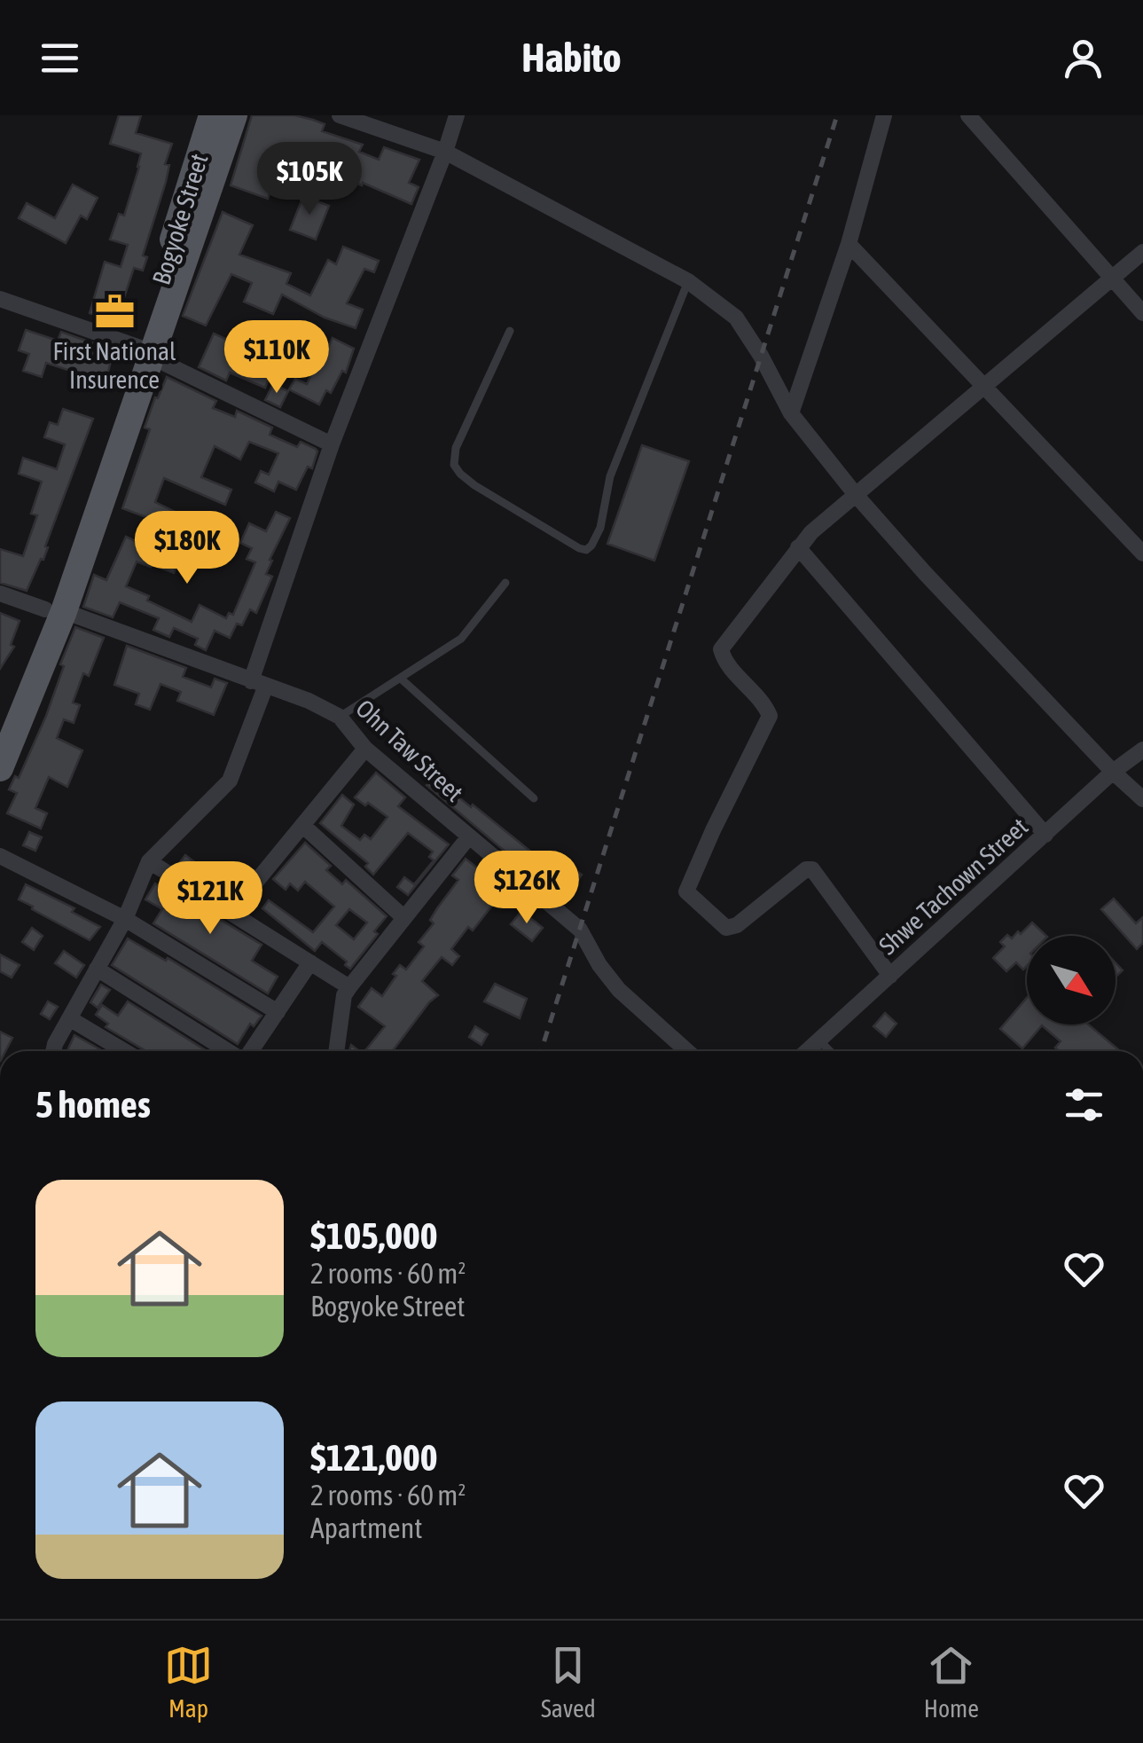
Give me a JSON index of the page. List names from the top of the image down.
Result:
{
  "streets": {
    "main road": ["Bogyoke Street"],
    "street": ["Ohn Taw Street", "Shwe Tachown Street"]
  },
  "crossings": [
    ["Bogyoke Street", "Ohn Taw Street"]
  ],
  "places": {
    "office": ["First National Insurence"]
  },
  "north": "bottom right",
  "page": {
    "header": "Habito",
    "price": [
      "$105K",
      "$110K",
      "$180K",
      "$126K",
      "$121K"
    ],
    "heading": "5 homes",
    "list": [
      {
        "name": "$105,000",
        "note": "2 rooms · 60 m² · Bogyoke Street"
      },
      {
        "name": "$121,000",
        "note": "2 rooms · 60 m² · Apartment"
      }
    ],
    "tabs": ["Map", "Saved", "Home"]
  }
}
